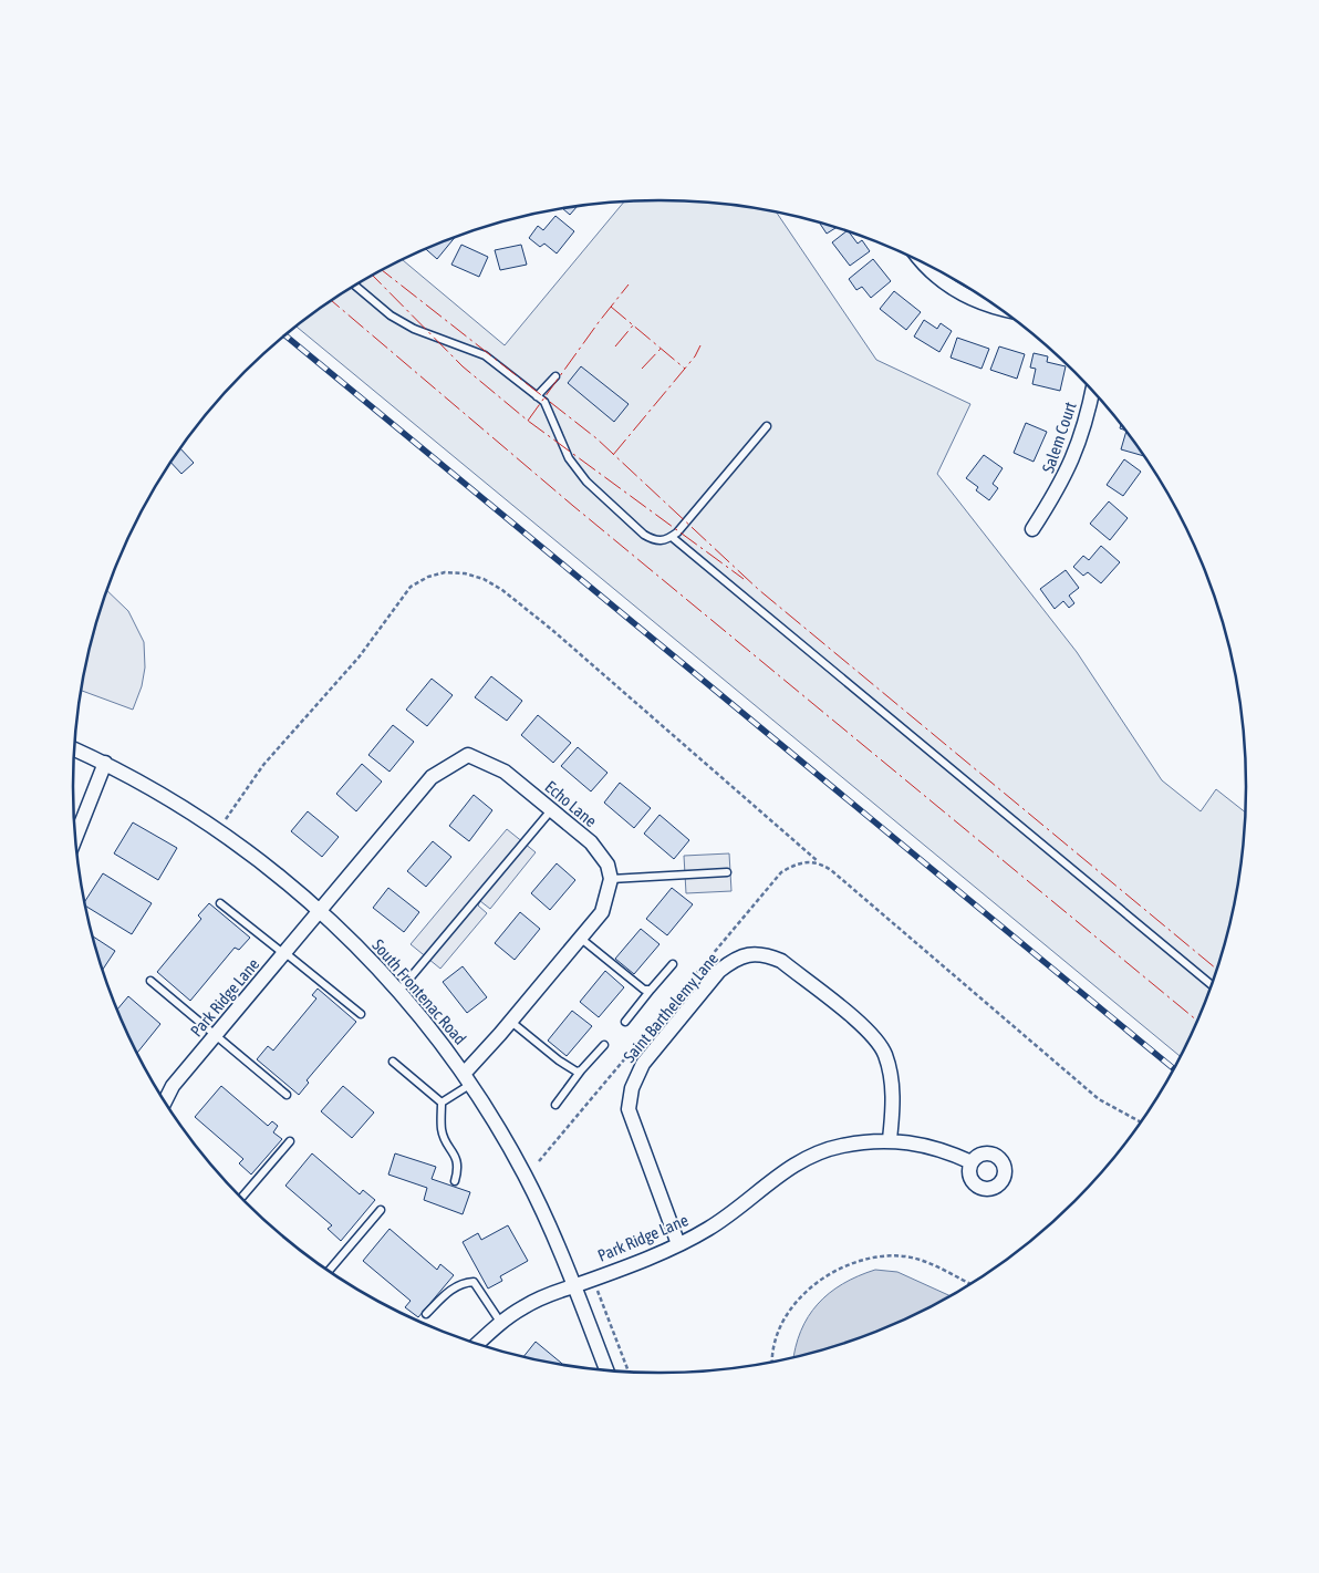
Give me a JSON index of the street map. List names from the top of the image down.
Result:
{
  "streets": {
    "street": [
      "Salem Court",
      "Echo Lane",
      "South Frontenac Road",
      "Park Ridge Lane",
      "Saint Barthelemy Lane"
    ]
  },
  "crossings": [
    ["Echo Lane", "South Frontenac Road"],
    ["Echo Lane", "Park Ridge Lane"],
    ["South Frontenac Road", "Park Ridge Lane"],
    ["Park Ridge Lane", "Saint Barthelemy Lane"]
  ]
}
